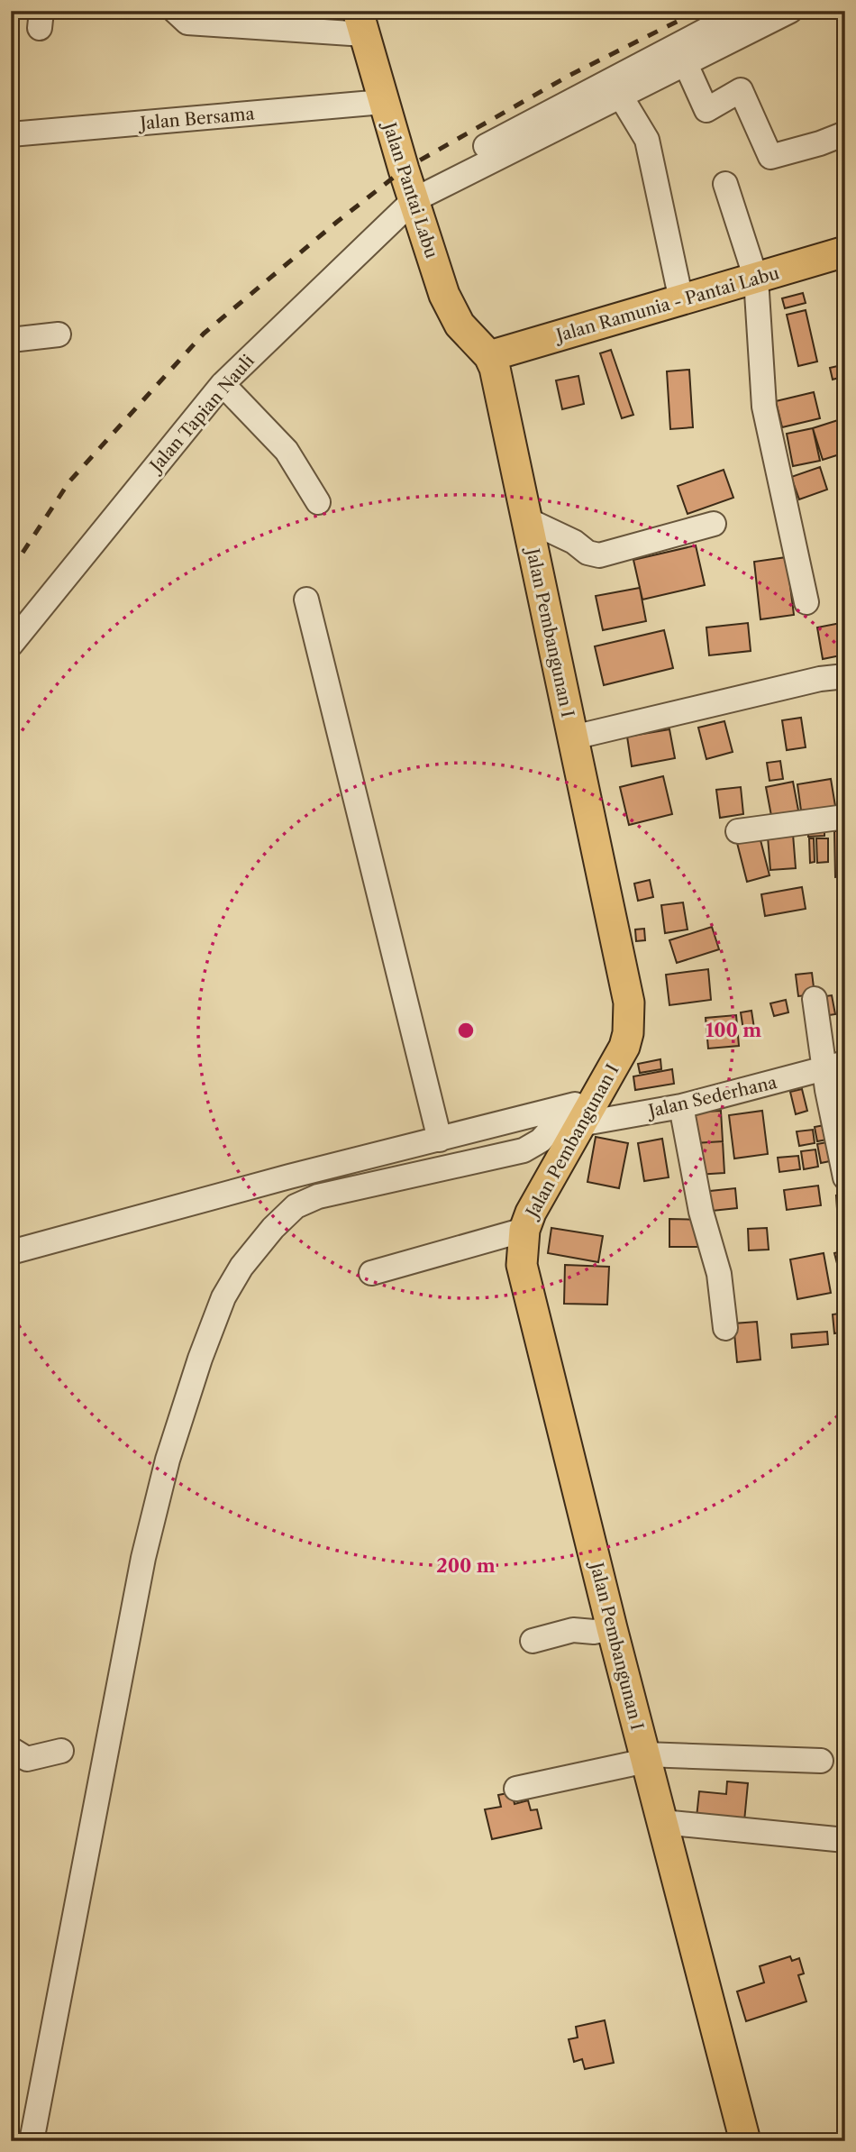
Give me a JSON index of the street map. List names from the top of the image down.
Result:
{
  "streets": {
    "main road": ["Jalan Pantai Labu", "Jalan Ramunia - Pantai Labu", "Jalan Pembangunan I"],
    "street": ["Jalan Bersama", "Jalan Tapian Nauli", "Jalan Sederhana"]
  },
  "crossings": [
    ["Jalan Bersama", "Jalan Pantai Labu"],
    ["Jalan Pantai Labu", "Jalan Ramunia - Pantai Labu"],
    ["Jalan Pantai Labu", "Jalan Tapian Nauli"],
    ["Jalan Pantai Labu", "Jalan Pembangunan I"],
    ["Jalan Ramunia - Pantai Labu", "Jalan Pembangunan I"],
    ["Jalan Pembangunan I", "Jalan Sederhana"]
  ],
  "rings": ["100 m", "200 m"]
}
